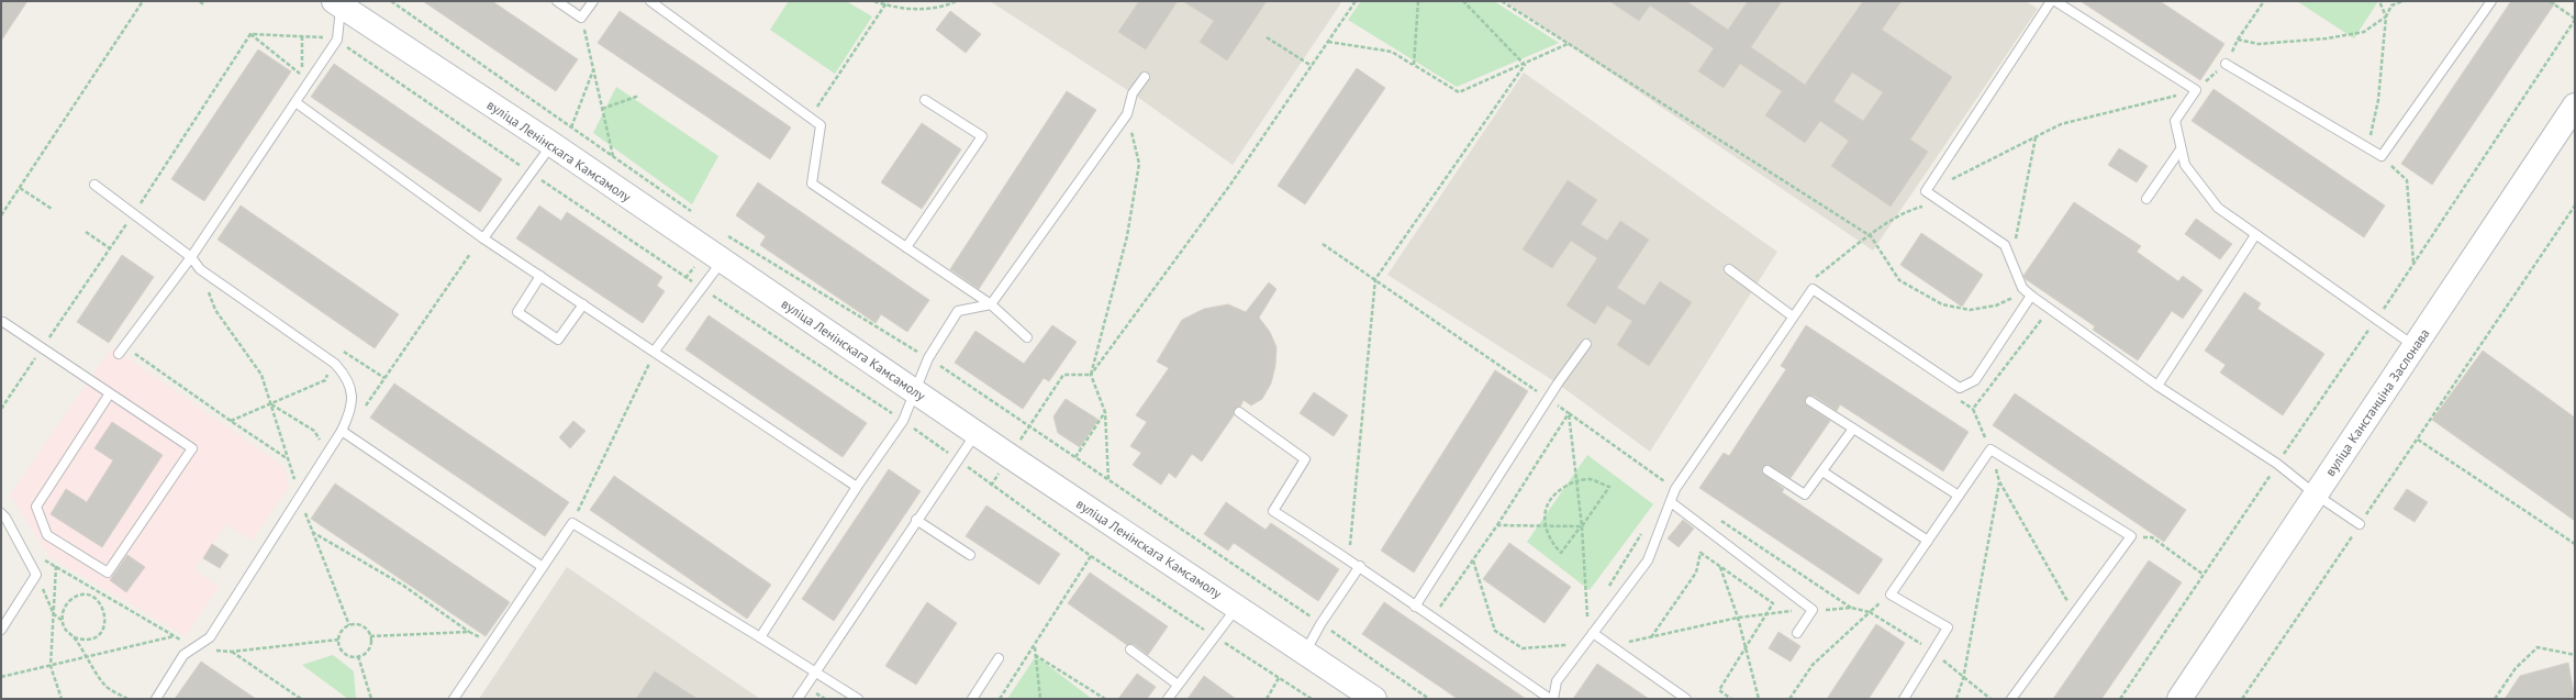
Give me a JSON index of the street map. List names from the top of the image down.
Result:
{
  "streets": {
    "main road": ["вуліца Ленінскага Камсамолу", "вуліца Канстанціна Заслонава"]
  }
}
